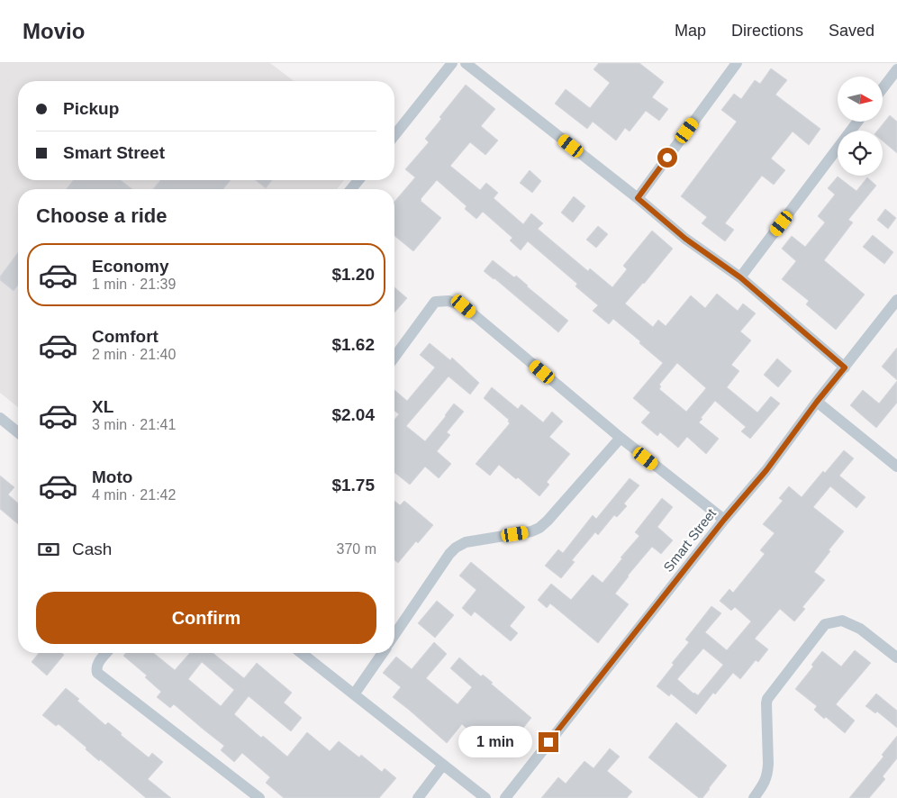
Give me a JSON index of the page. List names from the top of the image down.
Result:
{
  "streets": {
    "street": ["Smart Street"]
  },
  "north": "right",
  "page": {
    "header": "Movio",
    "nav": ["Map", "Directions", "Saved"],
    "banner": ["Pickup", "Smart Street"],
    "heading": "Choose a ride",
    "list": [
      {
        "name": "Economy",
        "note": "1 min · 21:39",
        "value": "$1.20"
      },
      {
        "name": "Comfort",
        "note": "2 min · 21:40",
        "value": "$1.62"
      },
      {
        "name": "XL",
        "note": "3 min · 21:41",
        "value": "$2.04"
      },
      {
        "name": "Moto",
        "note": "4 min · 21:42",
        "value": "$1.75"
      }
    ],
    "pay": ["Cash", "370 m"],
    "buttons": "Confirm",
    "bubble": "1 min"
  }
}
